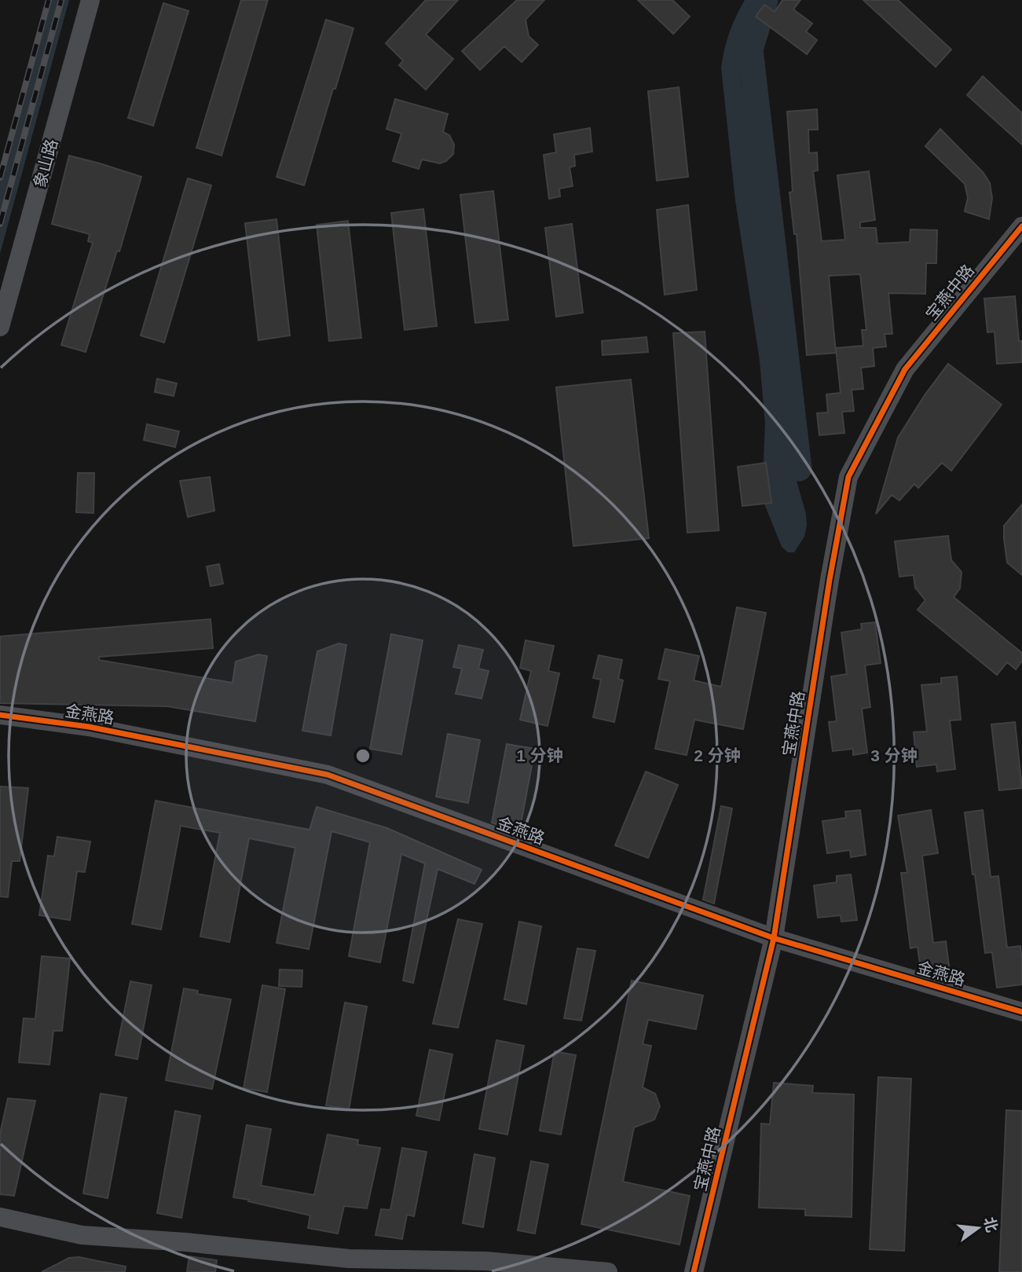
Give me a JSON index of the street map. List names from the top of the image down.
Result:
{
  "streets": {
    "street": ["象山路", "宝燕中路", "金燕路"]
  },
  "crossings": [
    ["宝燕中路", "金燕路"]
  ],
  "north": "right",
  "rings": ["1 分钟", "2 分钟", "3 分钟"]
}
